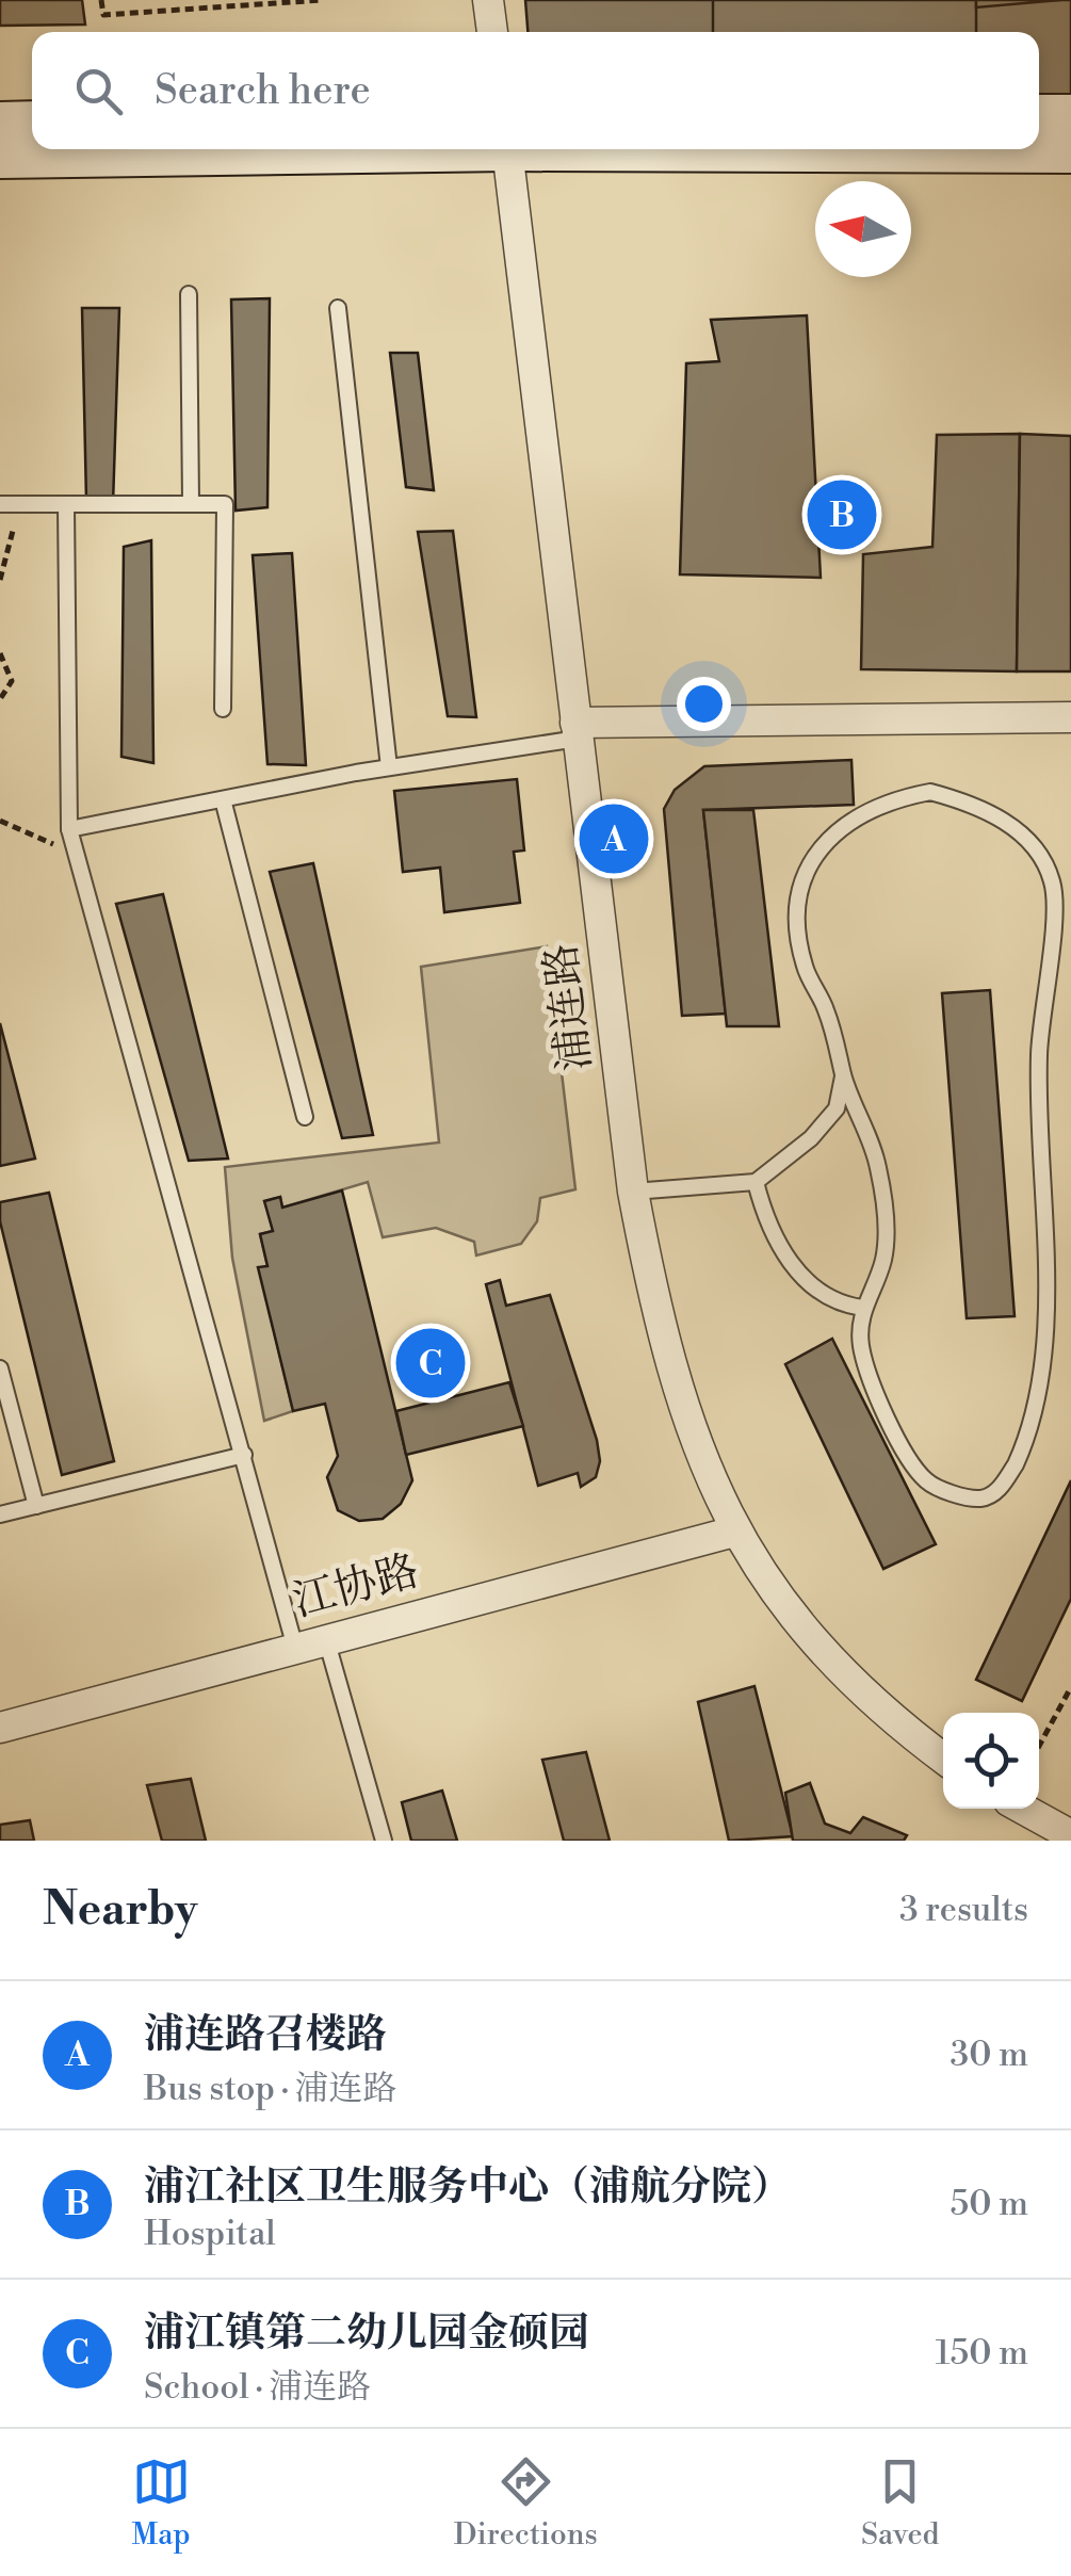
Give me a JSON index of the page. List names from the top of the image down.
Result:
{
  "streets": {
    "street": ["浦连路", "江协路"]
  },
  "crossings": [
    ["浦连路", "江协路"]
  ],
  "north": "left",
  "page": {
    "search": "Search here",
    "pins": ["B", "A", "C"],
    "heading": ["Nearby", "3 results"],
    "list": [
      {
        "mark": "A",
        "name": "浦连路召楼路",
        "note": "Bus stop · 浦连路",
        "value": "30 m"
      },
      {
        "mark": "B",
        "name": "浦江社区卫生服务中心（浦航分院）",
        "note": "Hospital",
        "value": "50 m"
      },
      {
        "mark": "C",
        "name": "浦江镇第二幼儿园金硕园",
        "note": "School · 浦连路",
        "value": "150 m"
      }
    ],
    "nav": ["Map", "Directions", "Saved"]
  }
}
